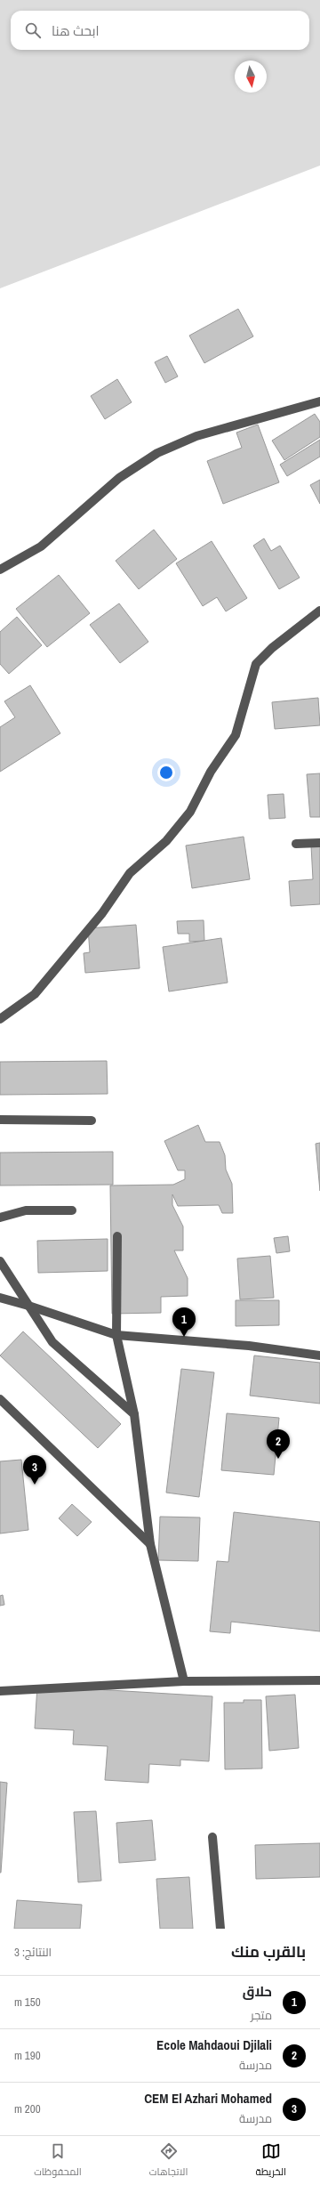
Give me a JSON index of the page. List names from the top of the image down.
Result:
{
  "north": "bottom",
  "page": {
    "search": "ابحث هنا",
    "pins": ["1", "2", "3"],
    "heading": ["بالقرب منك", "النتائج: 3"],
    "list": [
      {
        "mark": "1",
        "name": "حلاق",
        "note": "متجر",
        "value": "150 m"
      },
      {
        "mark": "2",
        "name": "Ecole Mahdaoui Djilali",
        "note": "مدرسة",
        "value": "190 m"
      },
      {
        "mark": "3",
        "name": "CEM El Azhari Mohamed",
        "note": "مدرسة",
        "value": "200 m"
      }
    ],
    "nav": ["الخريطة", "الاتجاهات", "المحفوظات"]
  }
}
